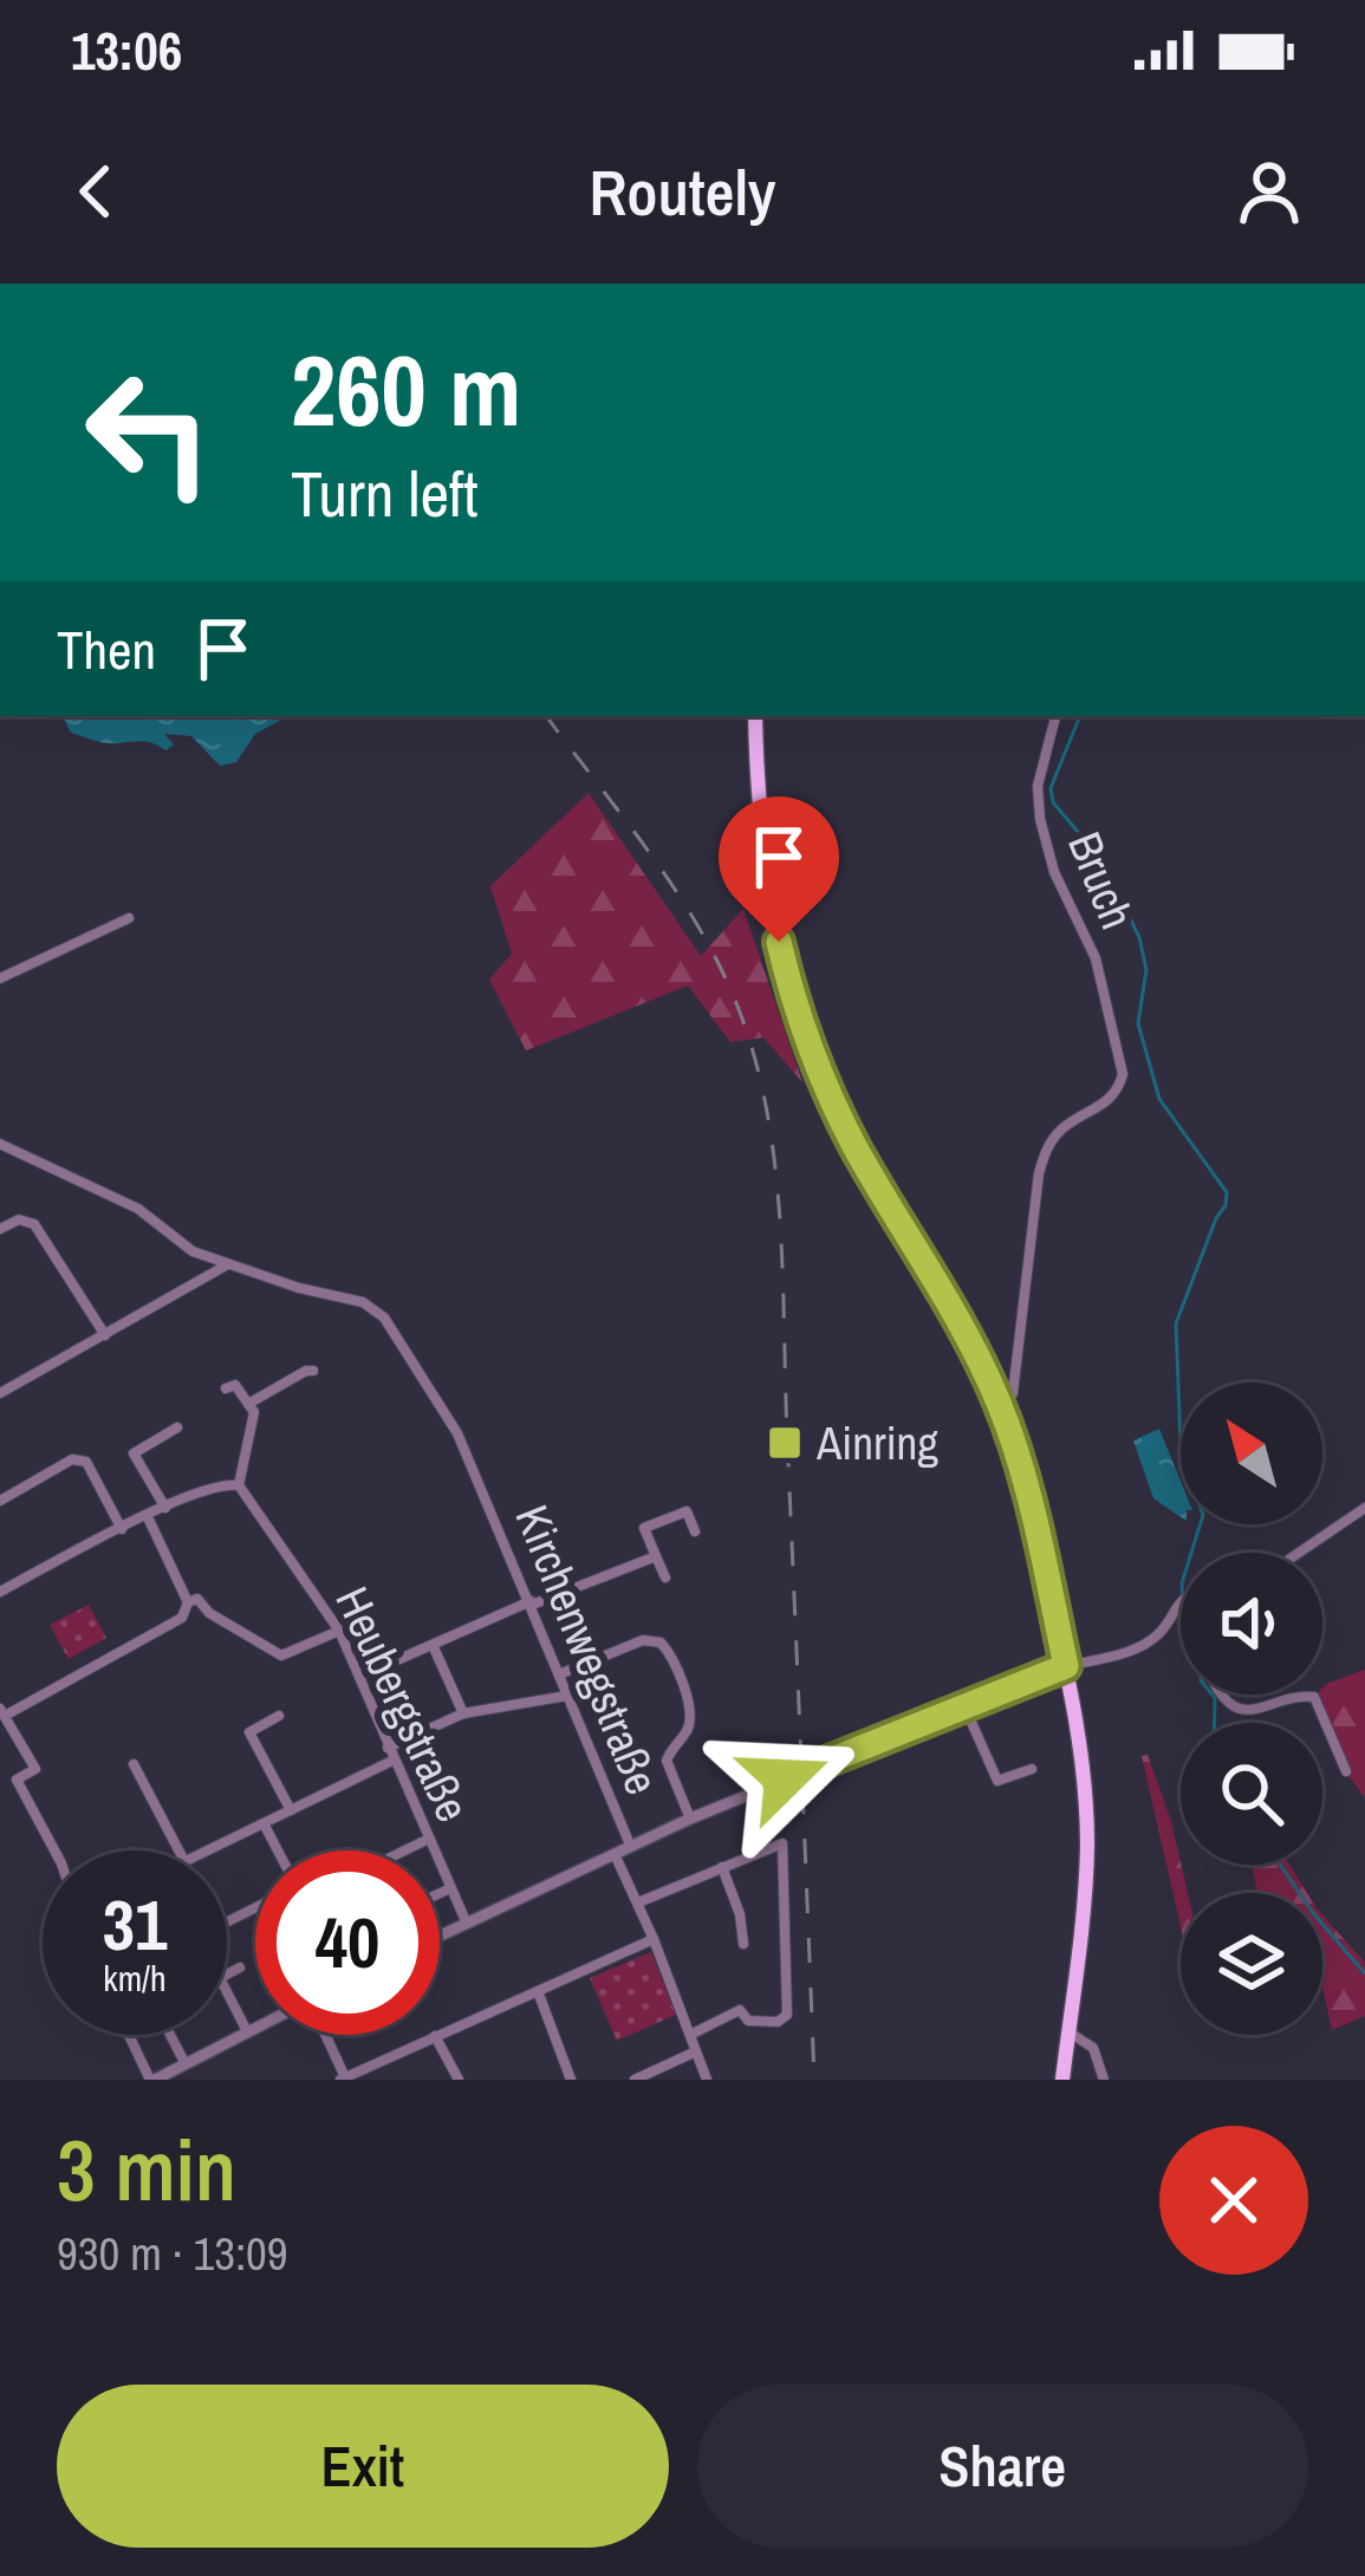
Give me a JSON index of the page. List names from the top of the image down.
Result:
{
  "streets": {
    "street": ["Bruch", "Kirchenwegstraße", "Heubergstraße"]
  },
  "places": {
    "transit": ["Ainring"]
  },
  "north": "top left",
  "page": {
    "status": "13:06",
    "header": "Routely",
    "turn": ["260 m", "Turn left"],
    "then": "Then",
    "speed": "31 km/h",
    "limit": "40",
    "heading": ["3 min", "930 m · 13:09"],
    "buttons": ["Exit", "Share"]
  }
}
